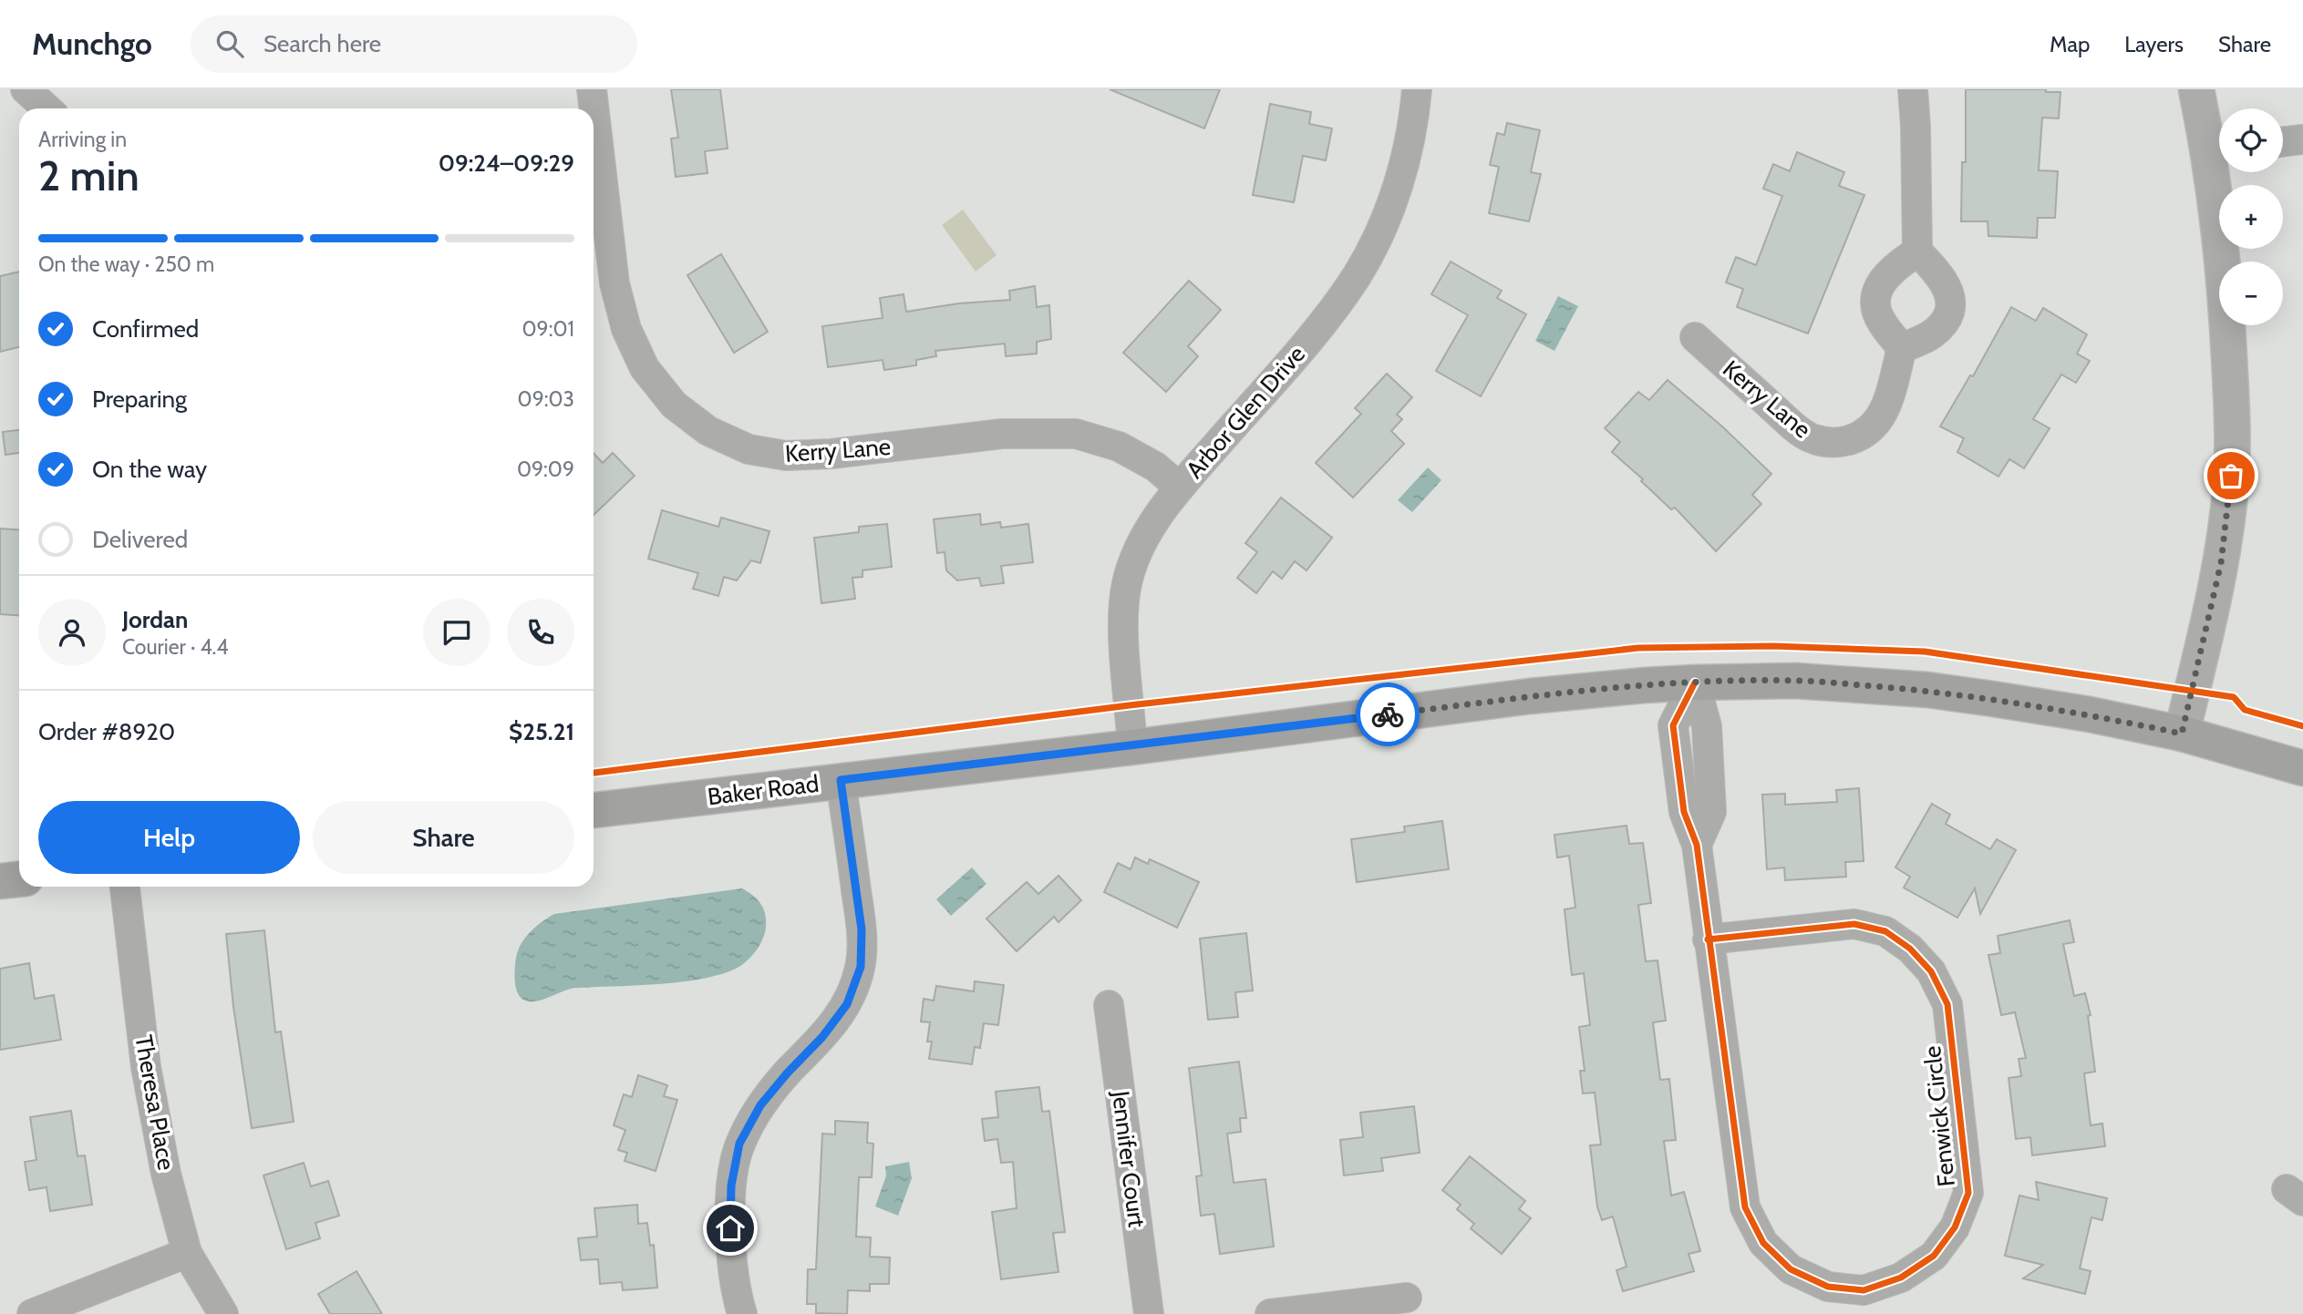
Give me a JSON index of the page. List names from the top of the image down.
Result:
{
  "streets": {
    "main road": ["Baker Road"],
    "street": [
      "Kerry Lane",
      "Arbor Glen Drive",
      "Theresa Place",
      "Fenwick Circle",
      "Jennifer Court"
    ]
  },
  "crossings": [
    ["Kerry Lane", "Arbor Glen Drive"],
    ["Arbor Glen Drive", "Baker Road"],
    ["Baker Road", "Fenwick Circle"]
  ],
  "page": {
    "header": "Munchgo",
    "search": "Search here",
    "nav": ["Map", "Layers", "Share"],
    "map_buttons": ["+", "−"],
    "heading": ["2 min", "Arriving in", "09:24–09:29"],
    "panel": [
      "Jordan",
      "Courier · 4.4",
      "Order #8920",
      "$25.21"
    ],
    "bar": "On the way · 250 m",
    "list": [
      ["Confirmed", "09:01"],
      ["Preparing", "09:03"],
      ["On the way", "09:09"],
      "Delivered"
    ],
    "buttons": ["Help", "Share"]
  }
}
